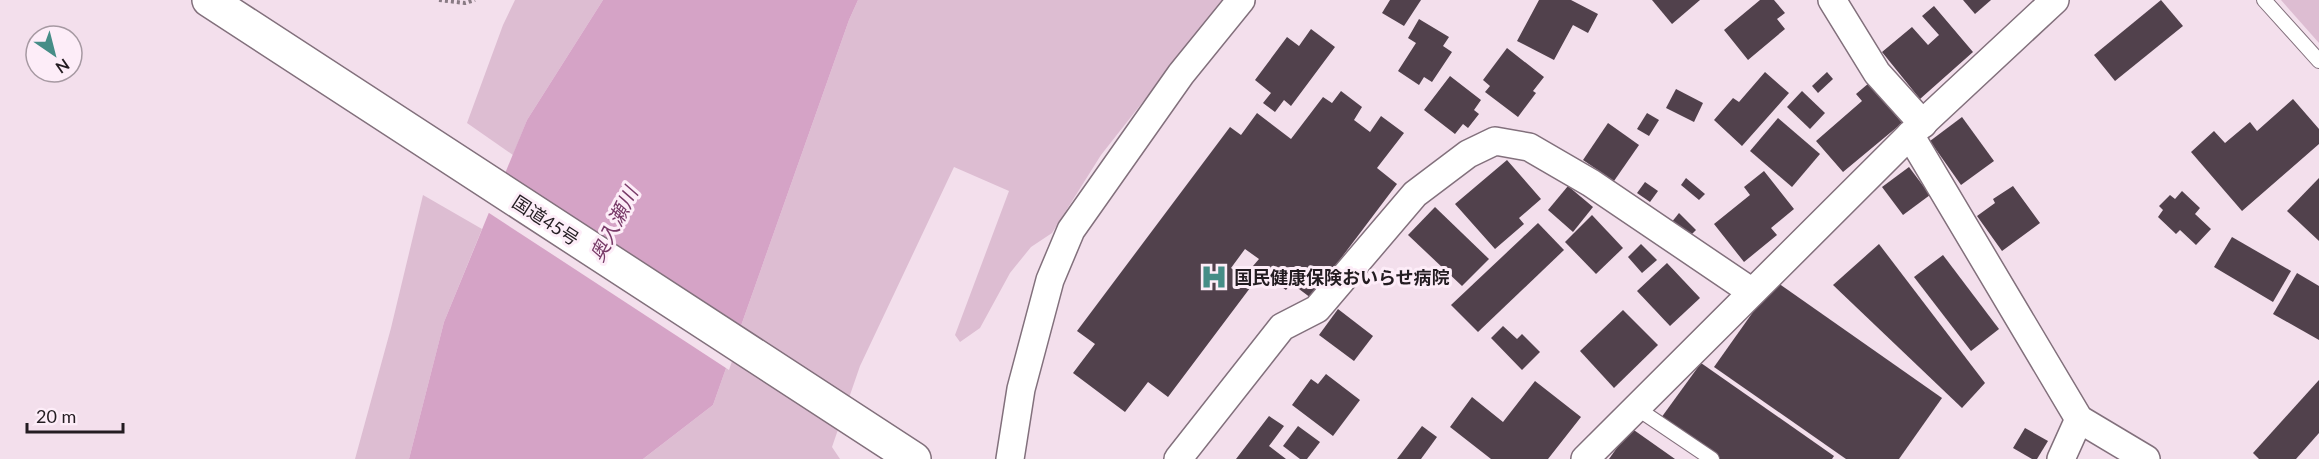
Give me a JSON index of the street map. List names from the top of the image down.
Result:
{
  "streets": {
    "highway": ["国道45号"]
  },
  "water": ["奥入瀬川"],
  "places": {
    "hospital": ["国民健康保険おいらせ病院"]
  },
  "scale_bar": "20 m",
  "north": "bottom right"
}
